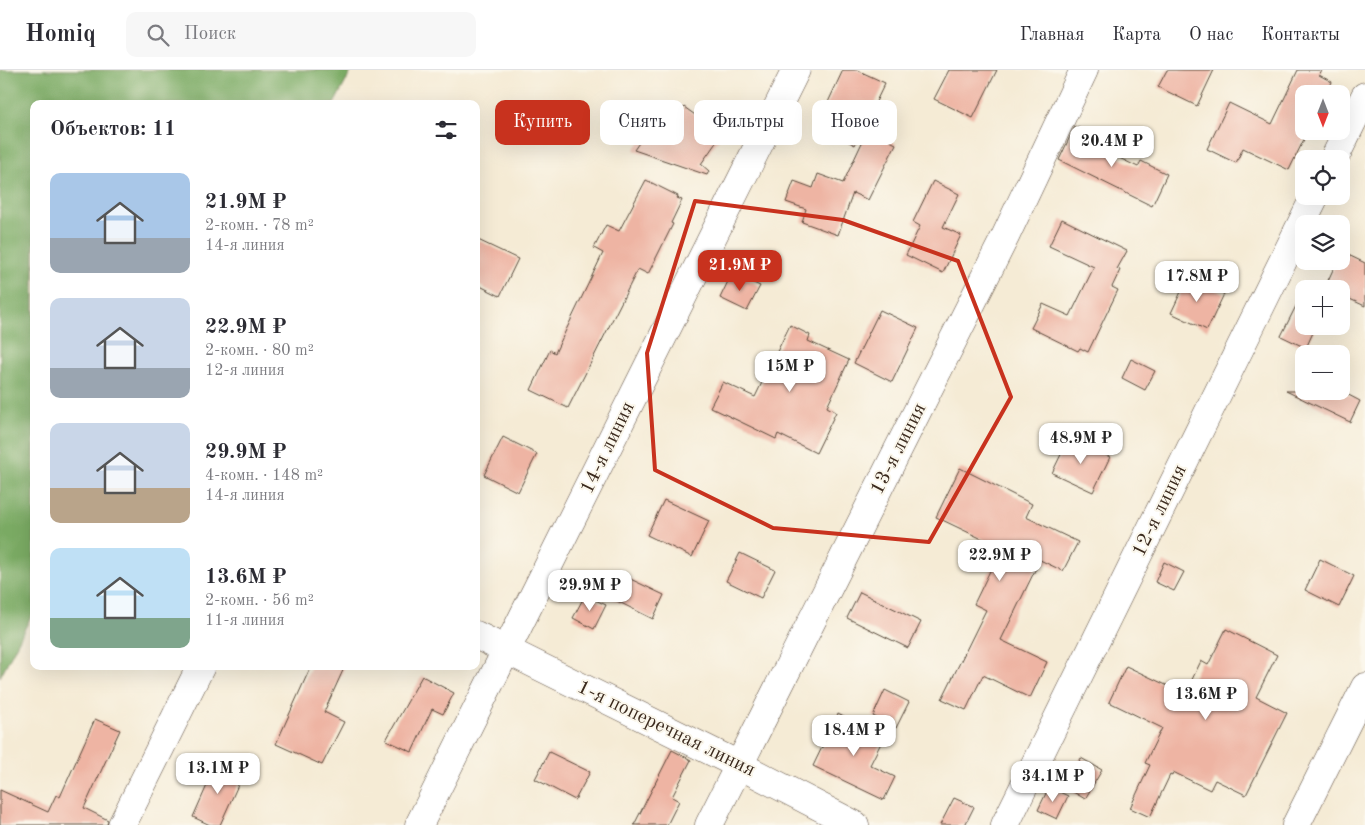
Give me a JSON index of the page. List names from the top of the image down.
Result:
{
  "streets": {
    "street": [
      "14-я линия",
      "13-я линия",
      "12-я линия",
      "1-я поперечная линия"
    ]
  },
  "crossings": [
    ["14-я линия", "1-я поперечная линия"],
    ["13-я линия", "1-я поперечная линия"]
  ],
  "north": "bottom",
  "page": {
    "header": "Homiq",
    "search": "Поиск",
    "nav": [
      "Главная",
      "Карта",
      "О нас",
      "Контакты"
    ],
    "map_buttons": ["+", "−"],
    "chip": [
      "Купить",
      "Снять",
      "Фильтры",
      "Новое"
    ],
    "heading": "Объектов: 11",
    "price": [
      "20.4M ₽",
      "21.9M ₽",
      "17.8M ₽",
      "15M ₽",
      "48.9M ₽",
      "22.9M ₽",
      "29.9M ₽",
      "13.6M ₽",
      "18.4M ₽",
      "13.1M ₽",
      "34.1M ₽"
    ],
    "list": [
      {
        "name": "21.9M ₽",
        "note": "2-комн. · 78 m² · 14-я линия"
      },
      {
        "name": "22.9M ₽",
        "note": "2-комн. · 80 m² · 12-я линия"
      },
      {
        "name": "29.9M ₽",
        "note": "4-комн. · 148 m² · 14-я линия"
      },
      {
        "name": "13.6M ₽",
        "note": "2-комн. · 56 m² · 11-я линия"
      }
    ]
  }
}
